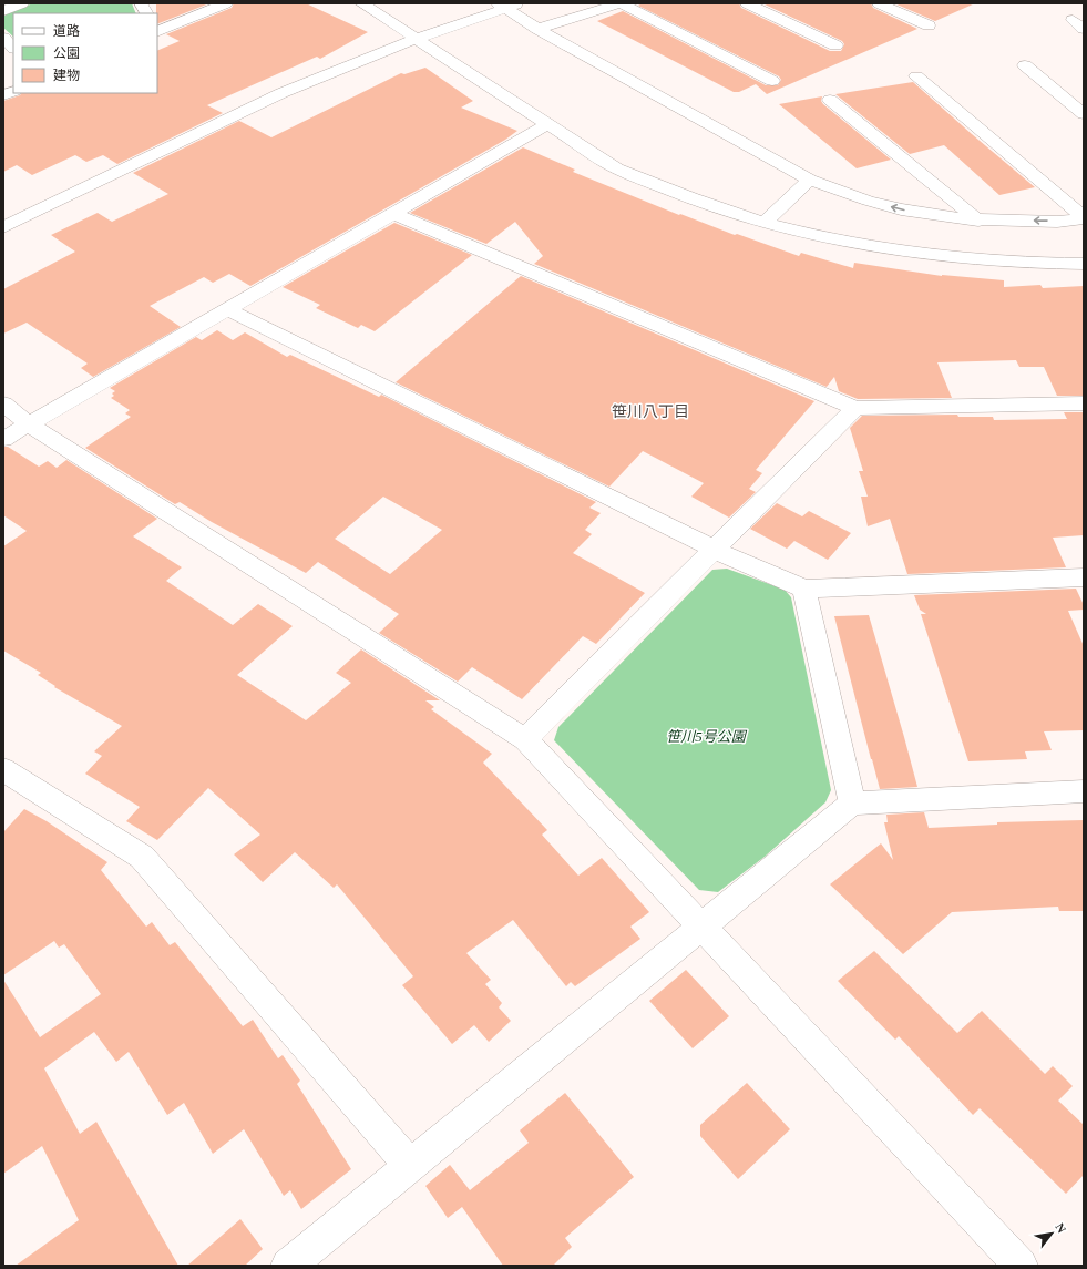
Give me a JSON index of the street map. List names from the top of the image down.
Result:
{
  "districts": ["笹川八丁目"],
  "parks": ["笹川5号公園"],
  "legend": ["道路", "公園", "建物"],
  "north": "top right"
}
